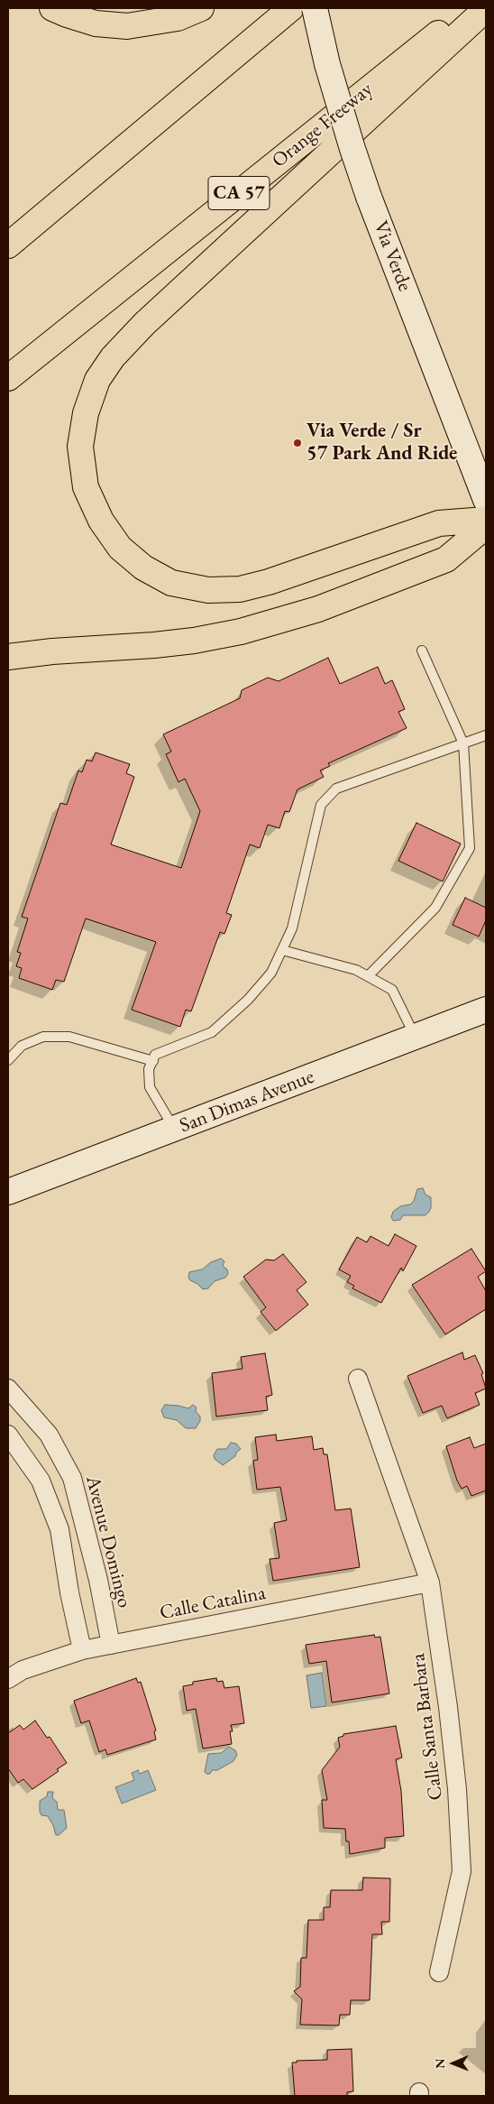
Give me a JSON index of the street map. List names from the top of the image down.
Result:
{
  "streets": {
    "highway": ["Orange Freeway", "CA 57"],
    "main road": ["Via Verde", "San Dimas Avenue"],
    "street": ["Avenue Domingo", "Calle Catalina", "Calle Santa Barbara"]
  },
  "crossings": [
    ["Avenue Domingo", "Calle Catalina"],
    ["Calle Catalina", "Calle Santa Barbara"]
  ],
  "places": ["Via Verde / Sr 57 Park And Ride"],
  "north": "left"
}
